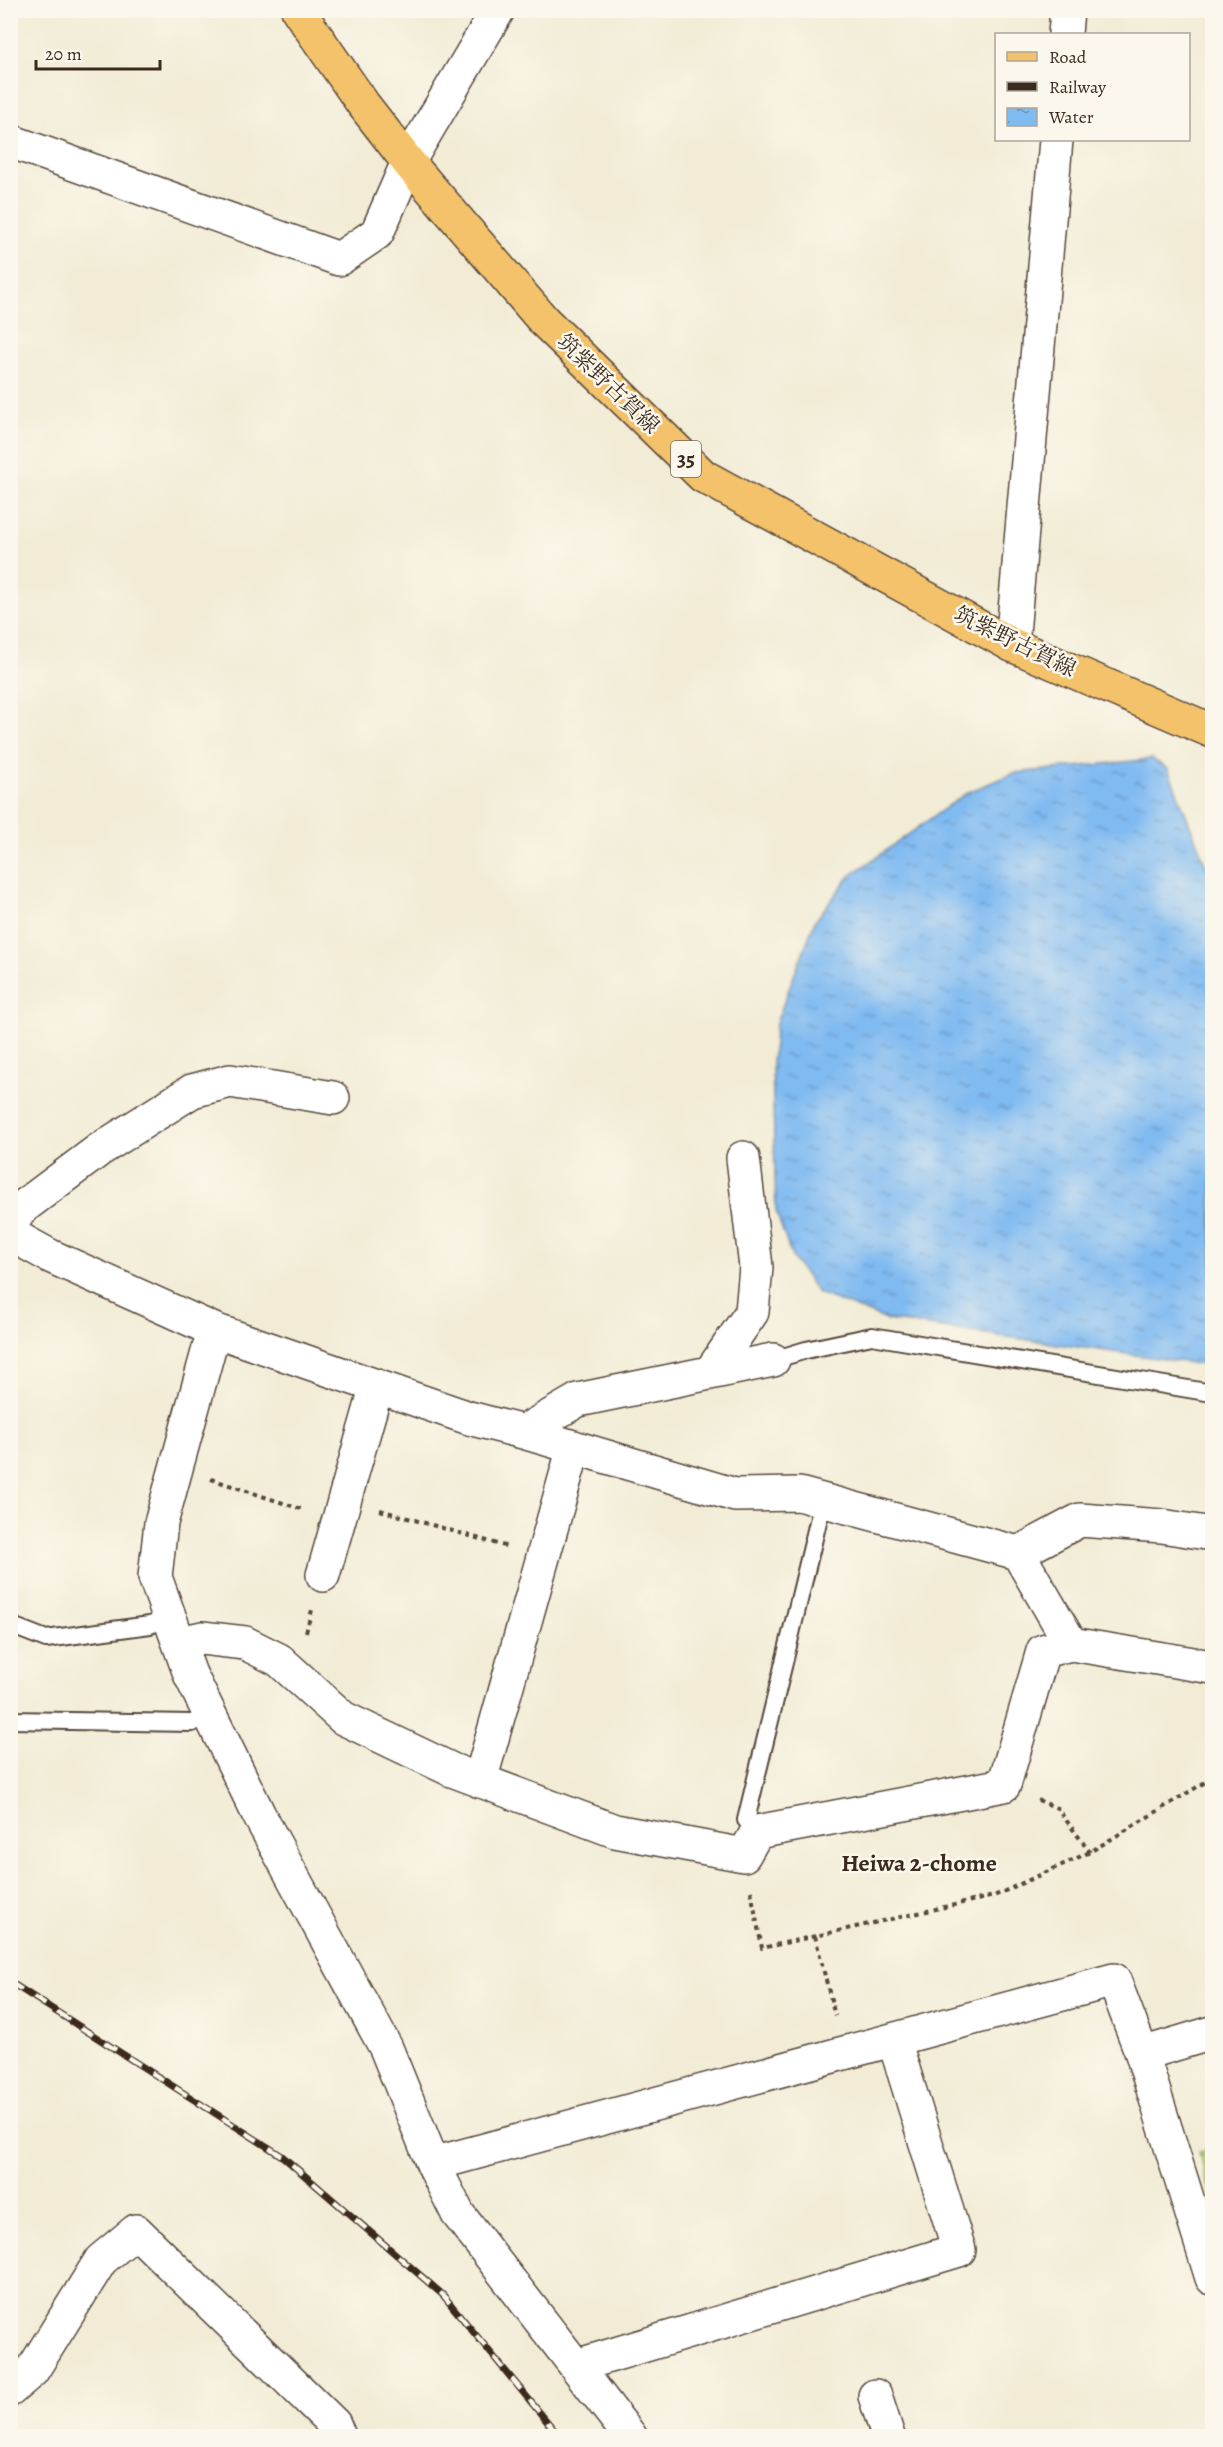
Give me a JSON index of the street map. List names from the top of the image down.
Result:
{
  "streets": {
    "main road": ["筑紫野古賀線", "35"]
  },
  "districts": ["Heiwa 2-chome"],
  "legend": ["Road", "Railway", "Water"],
  "scale_bar": "20 m"
}
